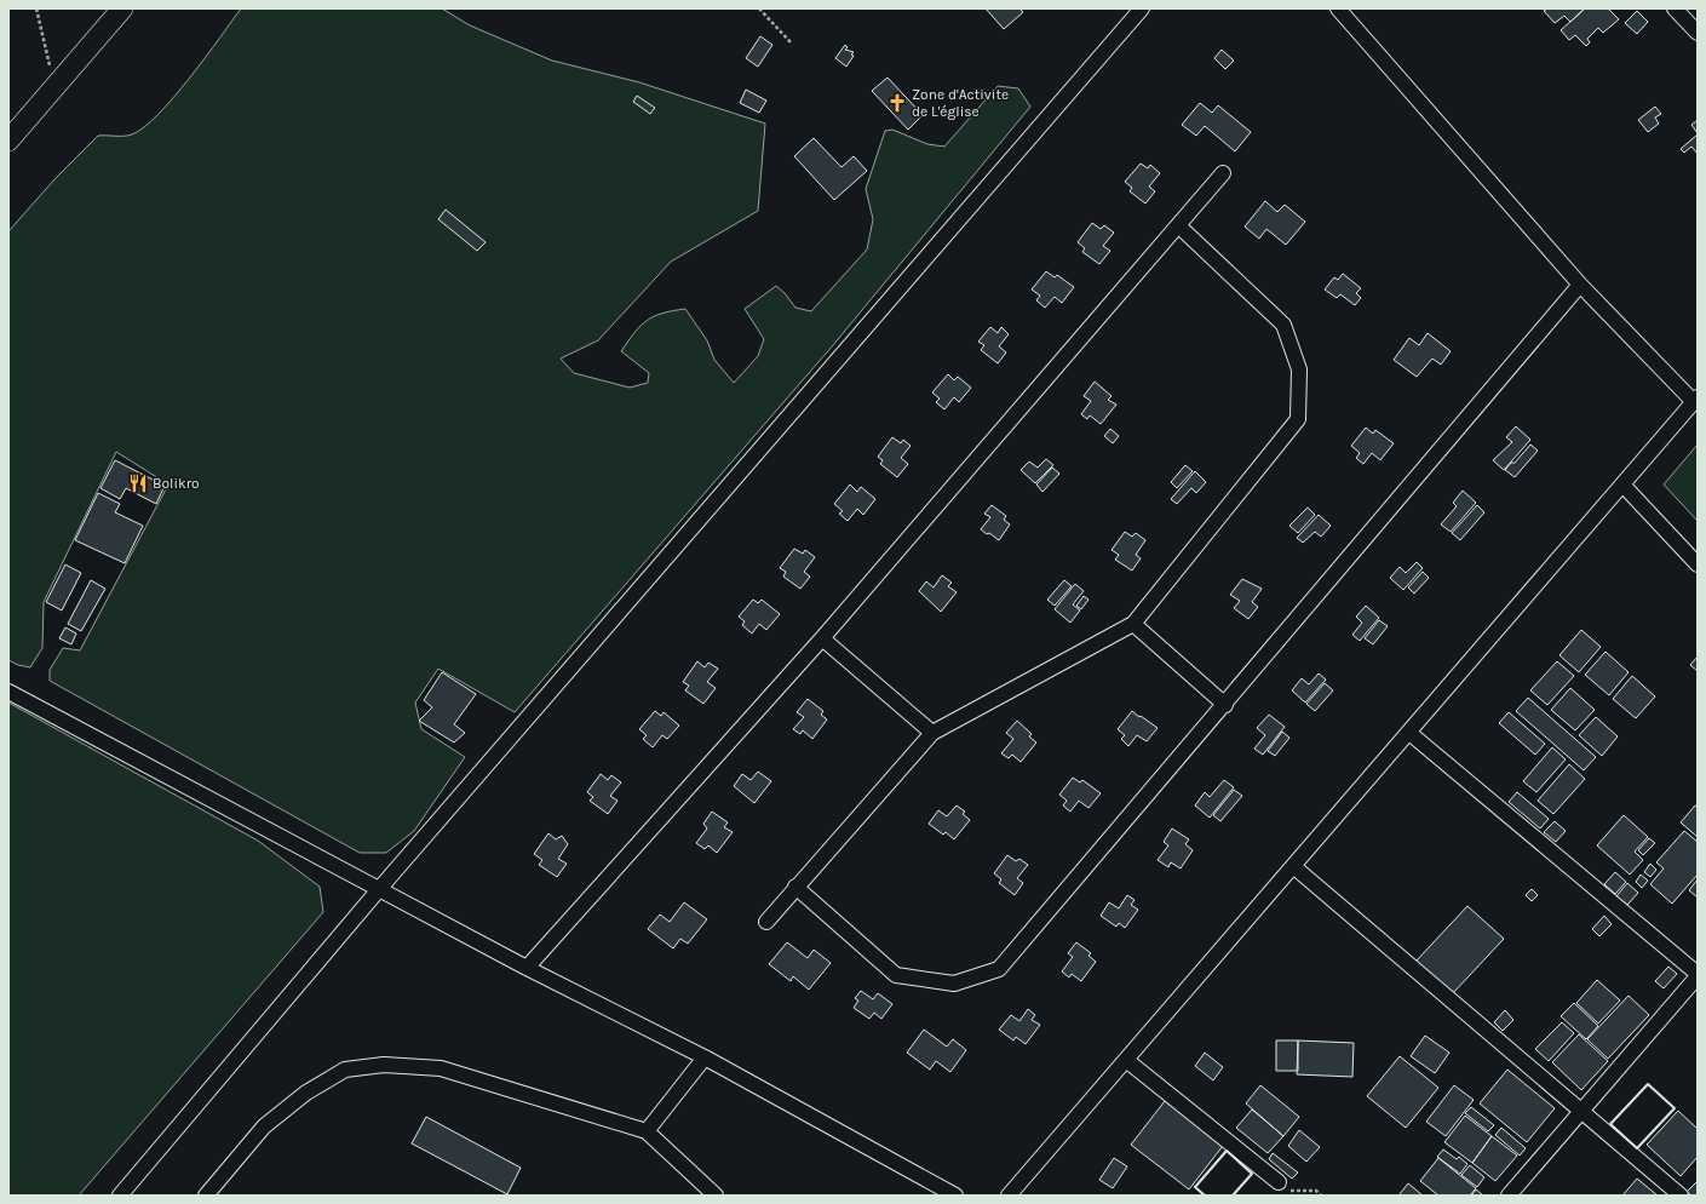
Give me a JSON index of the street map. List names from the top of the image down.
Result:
{
  "places": {
    "church": ["Zone d'Activite de L'église"],
    "restaurant": ["Bolikro"]
  }
}
